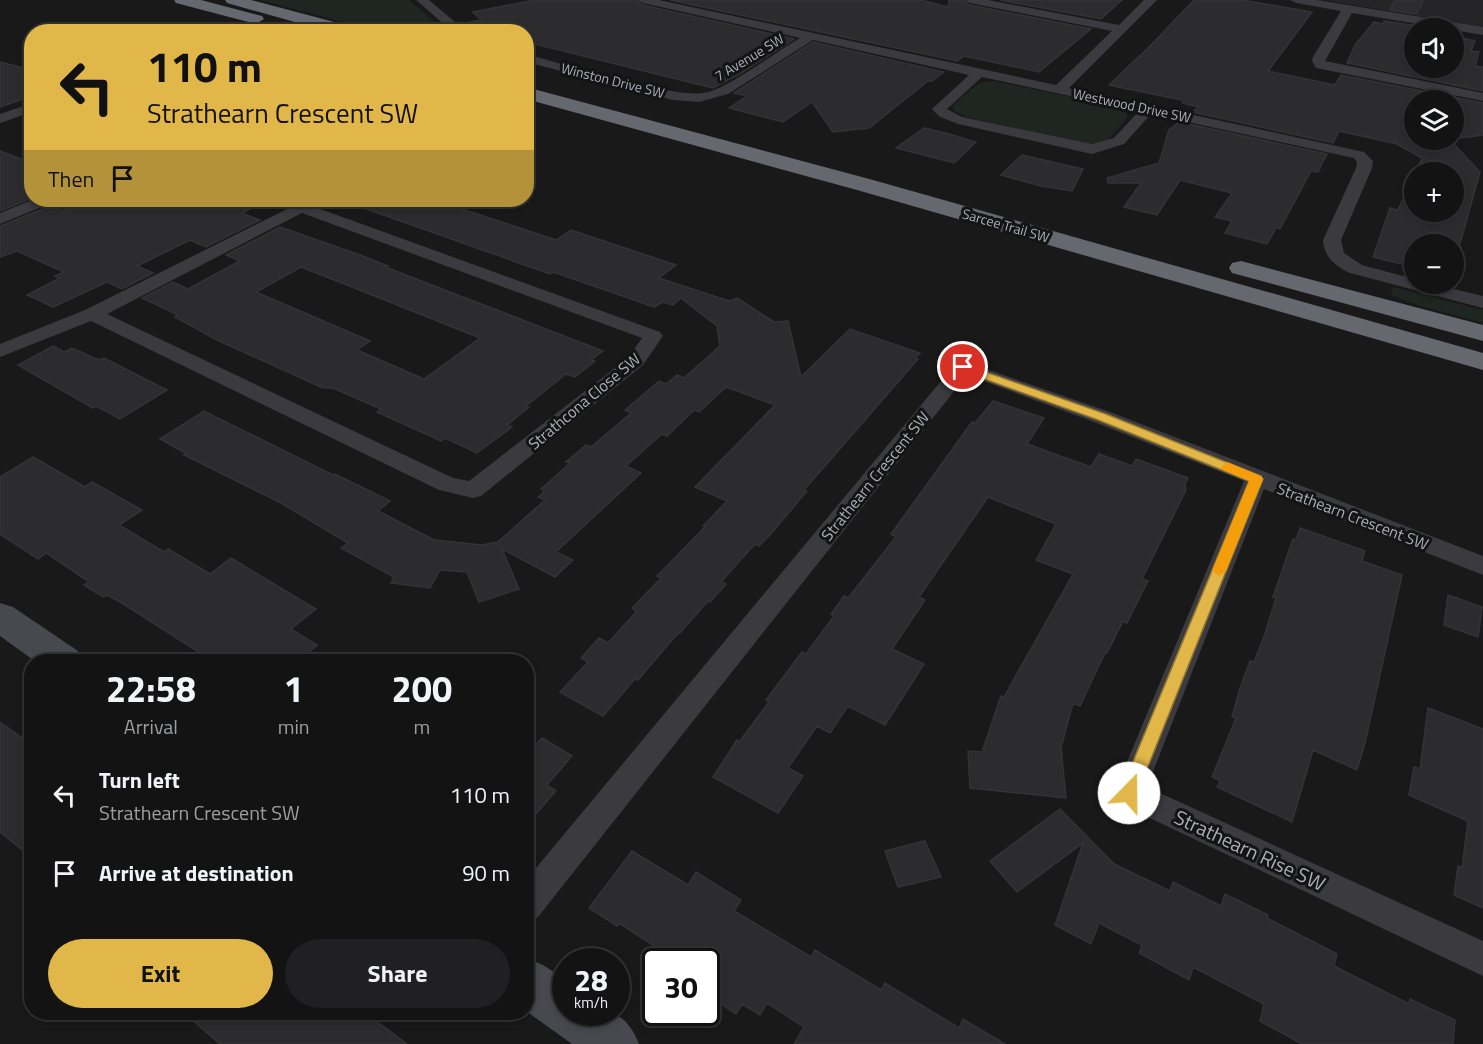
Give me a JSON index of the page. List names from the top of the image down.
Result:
{
  "streets": {
    "highway": ["Sarcee Trail SW"],
    "street": [
      "7 Avenue SW",
      "Winston Drive SW",
      "Westwood Drive SW",
      "Strathcona Close SW",
      "Strathearn Crescent SW",
      "Strathearn Rise SW"
    ]
  },
  "crossings": [
    ["7 Avenue SW", "Winston Drive SW"],
    ["7 Avenue SW", "Westwood Drive SW"],
    ["Strathearn Crescent SW", "Strathearn Rise SW"]
  ],
  "page": {
    "map_buttons": ["+", "−"],
    "turn": ["110 m", "Strathearn Crescent SW"],
    "then": "Then",
    "eta": [
      "22:58",
      "Arrival",
      "1",
      "min",
      "200",
      "m"
    ],
    "list": [
      {
        "name": "Turn left",
        "note": "Strathearn Crescent SW",
        "value": "110 m"
      },
      {
        "name": "Arrive at destination",
        "value": "90 m"
      }
    ],
    "buttons": ["Exit", "Share"],
    "speed": "28 km/h",
    "limit": "30"
  }
}
